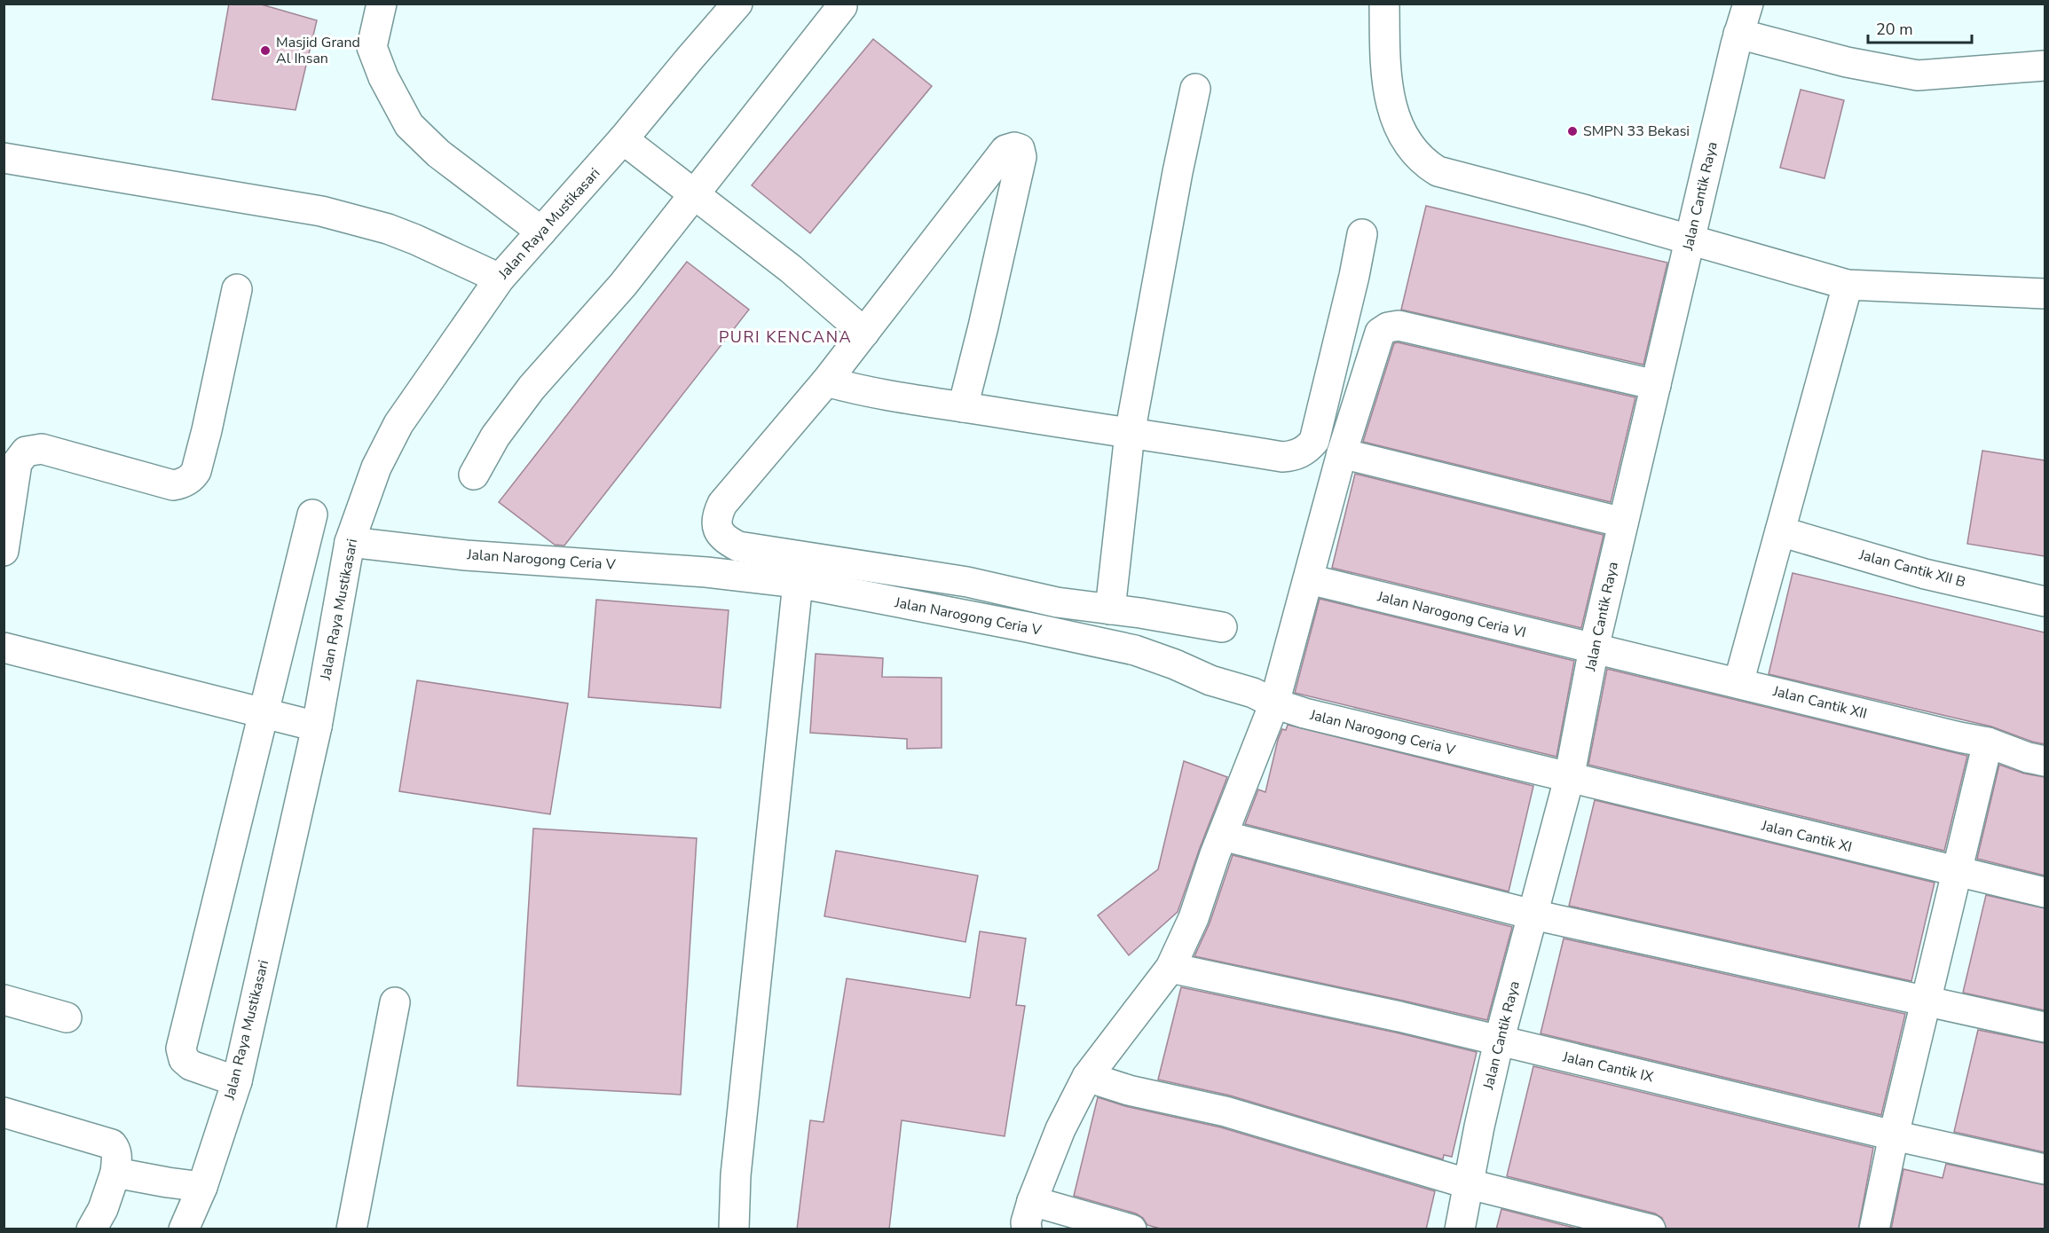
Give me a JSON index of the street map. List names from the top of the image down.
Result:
{
  "streets": {
    "street": [
      "Jalan Cantik Raya",
      "Jalan Raya Mustikasari",
      "Jalan Narogong Ceria V",
      "Jalan Cantik XII B",
      "Jalan Narogong Ceria VI",
      "Jalan Cantik XII",
      "Jalan Cantik XI",
      "Jalan Cantik IX"
    ]
  },
  "crossings": [
    ["Jalan Cantik Raya", "Jalan Narogong Ceria V"],
    ["Jalan Cantik Raya", "Jalan Narogong Ceria VI"],
    ["Jalan Cantik Raya", "Jalan Cantik XII"],
    ["Jalan Cantik Raya", "Jalan Cantik XI"],
    ["Jalan Cantik Raya", "Jalan Cantik IX"],
    ["Jalan Raya Mustikasari", "Jalan Narogong Ceria V"],
    ["Jalan Narogong Ceria V", "Jalan Cantik XI"],
    ["Jalan Narogong Ceria VI", "Jalan Cantik XII"]
  ],
  "districts": ["PURI KENCANA"],
  "places": ["Masjid Grand Al Ihsan", "SMPN 33 Bekasi"],
  "scale_bar": "20 m"
}
